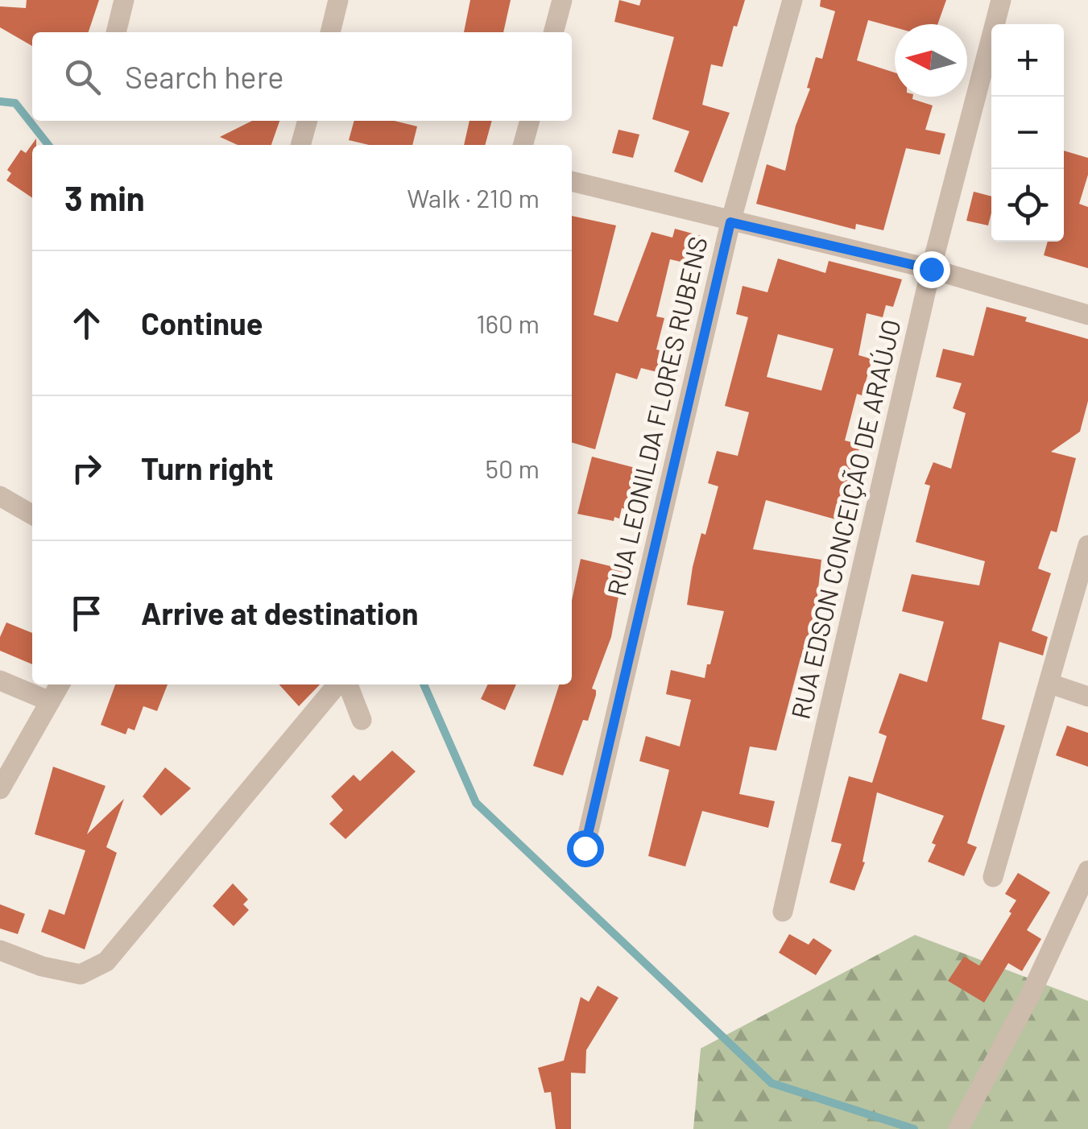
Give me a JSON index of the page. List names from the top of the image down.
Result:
{
  "streets": {
    "street": ["RUA LEONILDA FLORES RUBENS", "RUA EDSON CONCEIÇÃO DE ARAÚJO"]
  },
  "north": "left",
  "page": {
    "map_buttons": ["+", "−"],
    "search": "Search here",
    "heading": ["3 min", "Walk · 210 m"],
    "list": [
      ["Continue", "160 m"],
      ["Turn right", "50 m"],
      "Arrive at destination"
    ]
  }
}
